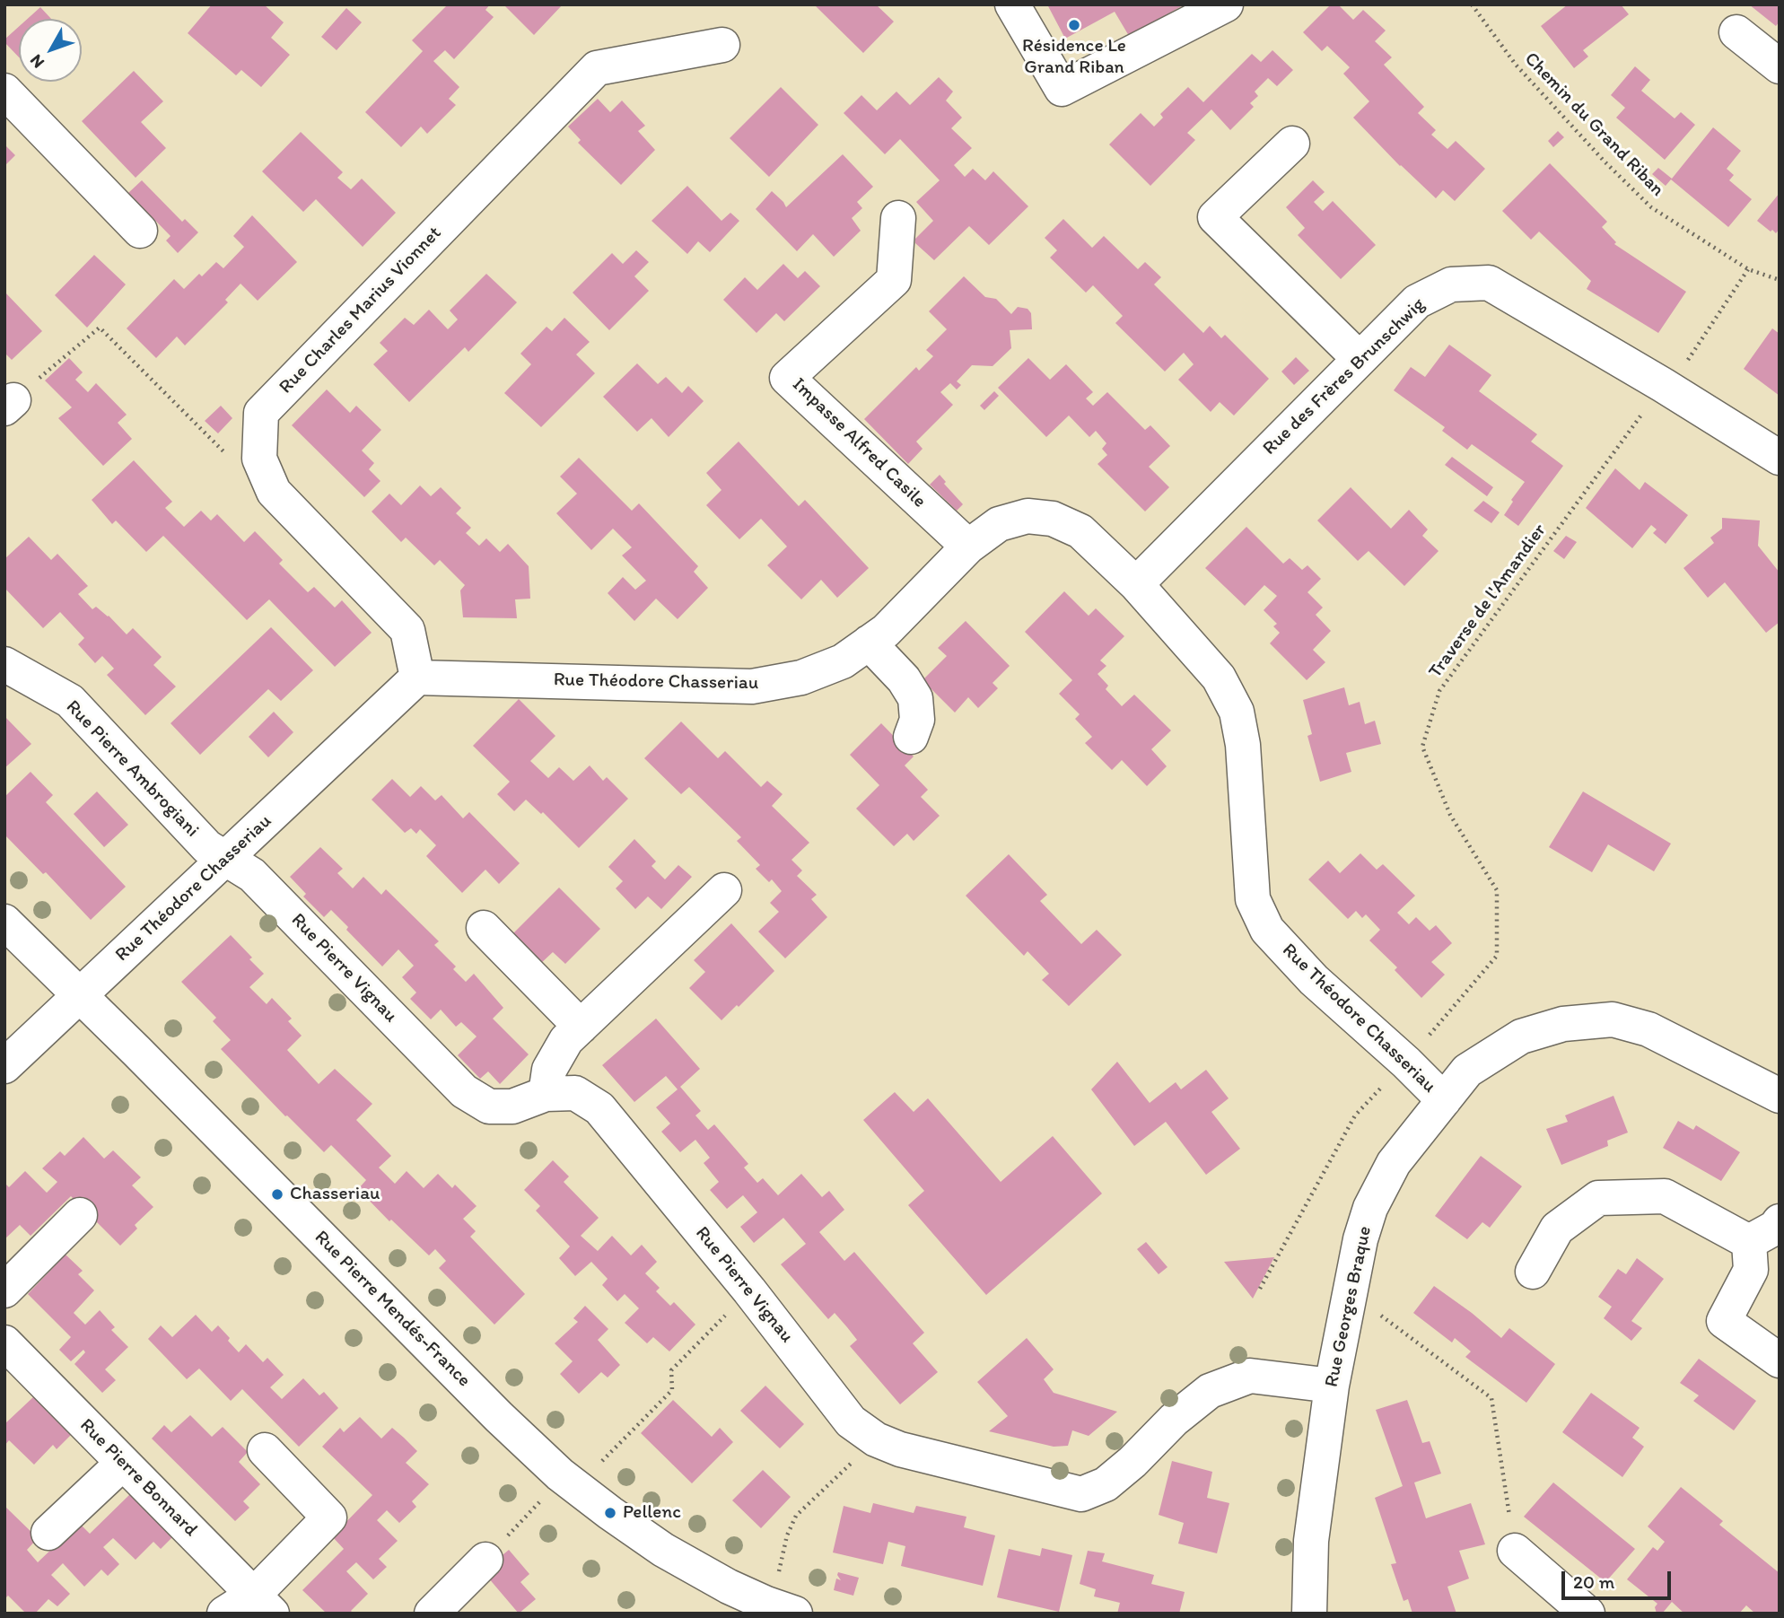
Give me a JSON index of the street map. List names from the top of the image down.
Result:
{
  "streets": {
    "street": [
      "Rue Charles Marius Vionnet",
      "Rue des Frères Brunschwig",
      "Impasse Alfred Casile",
      "Rue Théodore Chasseriau",
      "Rue Pierre Ambrogiani",
      "Rue Pierre Vignau",
      "Rue Georges Braque",
      "Rue Pierre Mendés-France",
      "Rue Pierre Bonnard"
    ],
    "path": ["Chemin du Grand Riban", "Traverse de l'Amandier"]
  },
  "crossings": [
    ["Chemin du Grand Riban", "Traverse de l'Amandier"],
    ["Rue Charles Marius Vionnet", "Rue Théodore Chasseriau"],
    ["Rue des Frères Brunschwig", "Traverse de l'Amandier"],
    ["Rue des Frères Brunschwig", "Rue Théodore Chasseriau"],
    ["Impasse Alfred Casile", "Rue Théodore Chasseriau"],
    ["Traverse de l'Amandier", "Rue Théodore Chasseriau"],
    ["Rue Théodore Chasseriau", "Rue Pierre Ambrogiani"],
    ["Rue Théodore Chasseriau", "Rue Pierre Vignau"],
    ["Rue Théodore Chasseriau", "Rue Georges Braque"],
    ["Rue Théodore Chasseriau", "Rue Pierre Mendés-France"],
    ["Rue Pierre Ambrogiani", "Rue Pierre Vignau"],
    ["Rue Pierre Vignau", "Rue Georges Braque"]
  ],
  "places": ["Résidence Le Grand Riban", "Chasseriau", "Pellenc"],
  "scale_bar": "20 m",
  "north": "bottom left"
}
